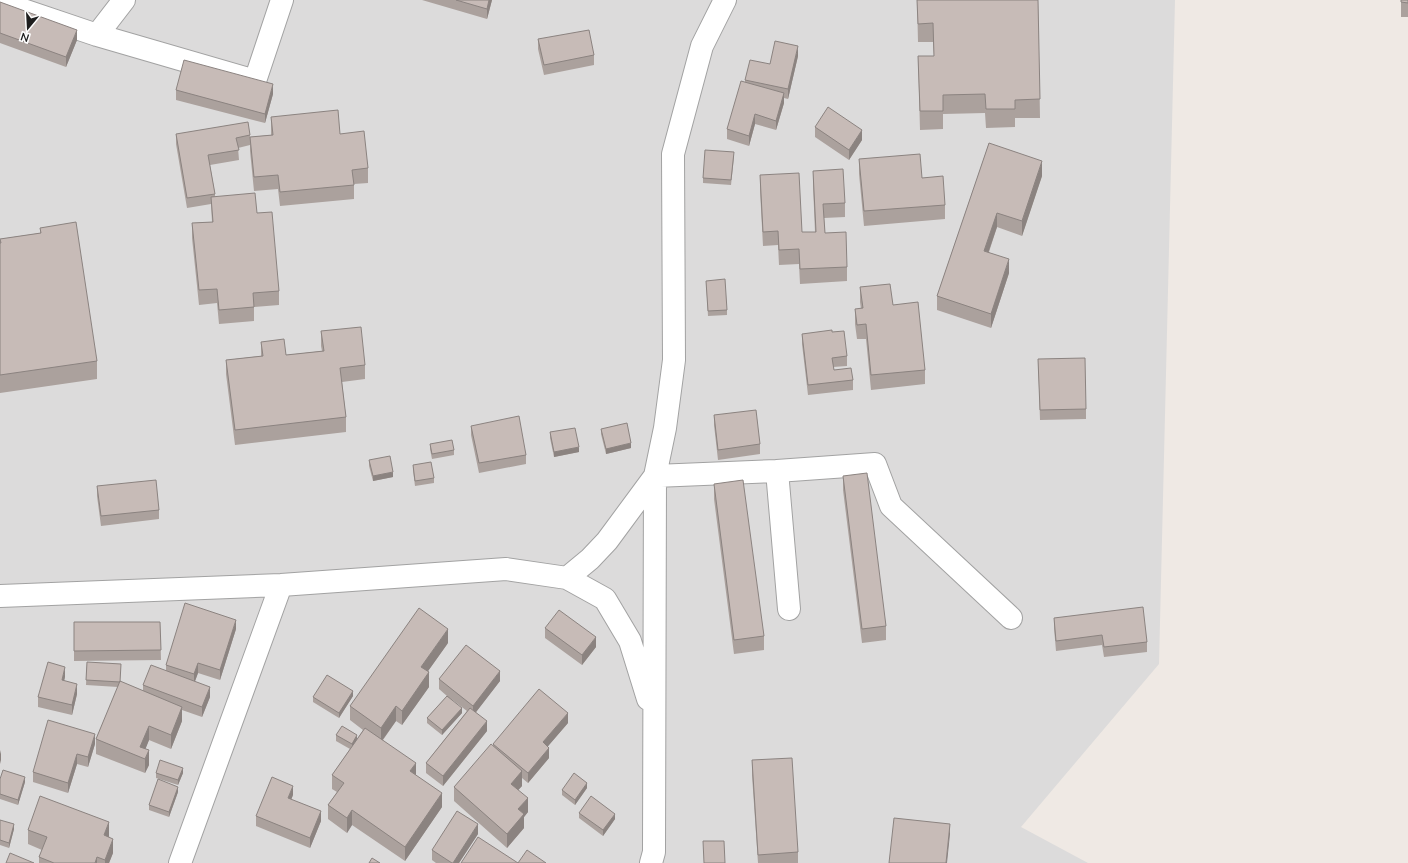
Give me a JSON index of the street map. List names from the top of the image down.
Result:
{
  "north": "bottom"
}
